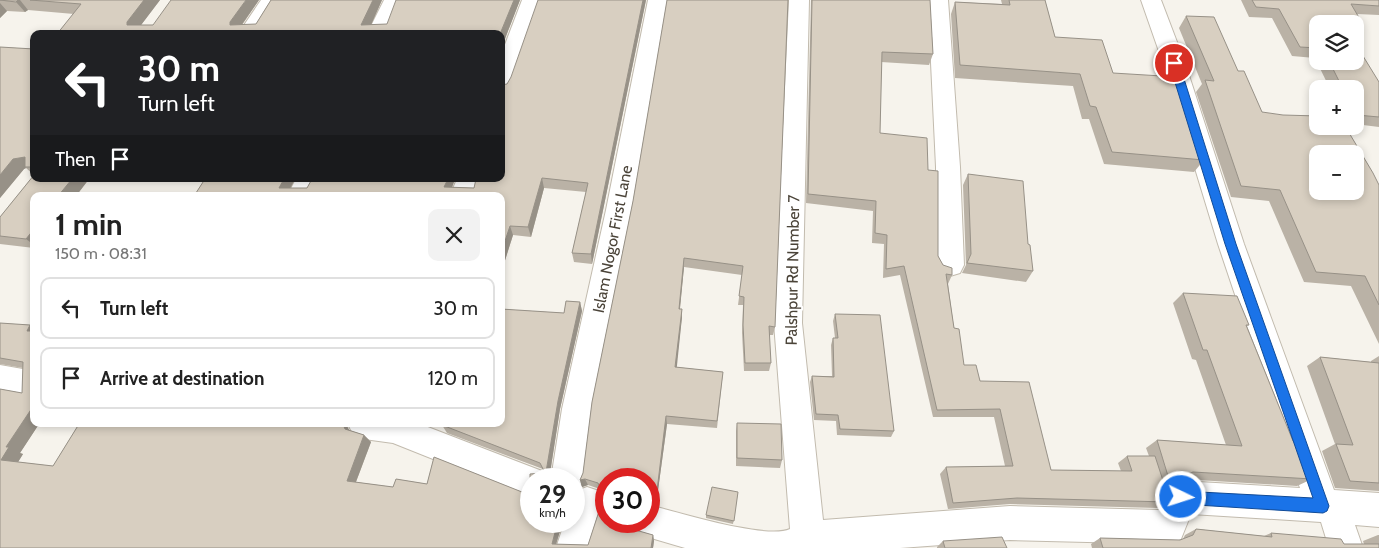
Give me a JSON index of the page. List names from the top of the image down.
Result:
{
  "streets": {
    "street": ["Islam Nogor First Lane", "Palshpur Rd Number 7"]
  },
  "page": {
    "map_buttons": ["+", "−"],
    "turn": ["30 m", "Turn left"],
    "then": "Then",
    "heading": ["1 min", "150 m · 08:31"],
    "list": [
      {
        "name": "Turn left",
        "value": "30 m"
      },
      {
        "name": "Arrive at destination",
        "value": "120 m"
      }
    ],
    "speed": "29 km/h",
    "limit": "30"
  }
}
